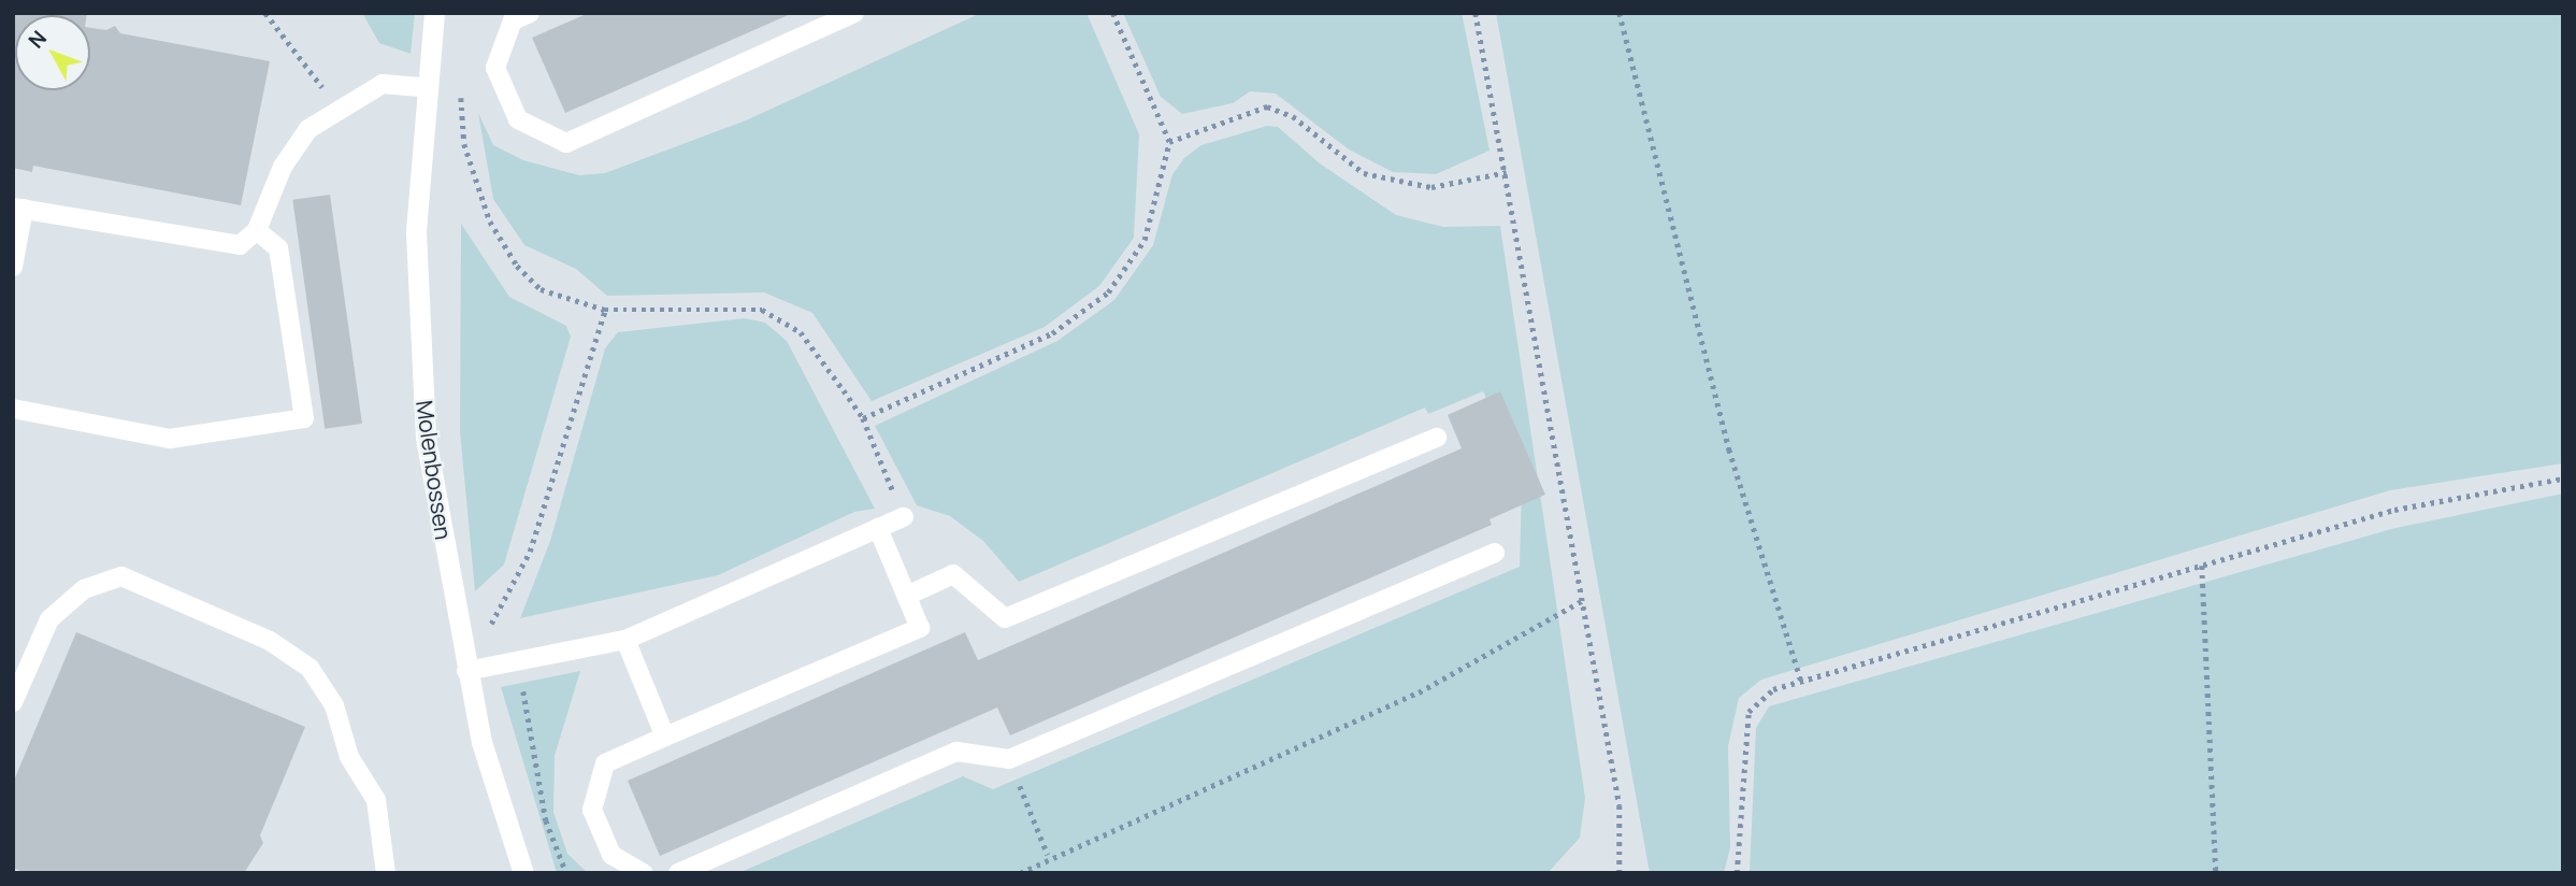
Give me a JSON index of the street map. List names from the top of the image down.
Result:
{
  "streets": {
    "street": ["Molenbossen"]
  },
  "north": "top left"
}
